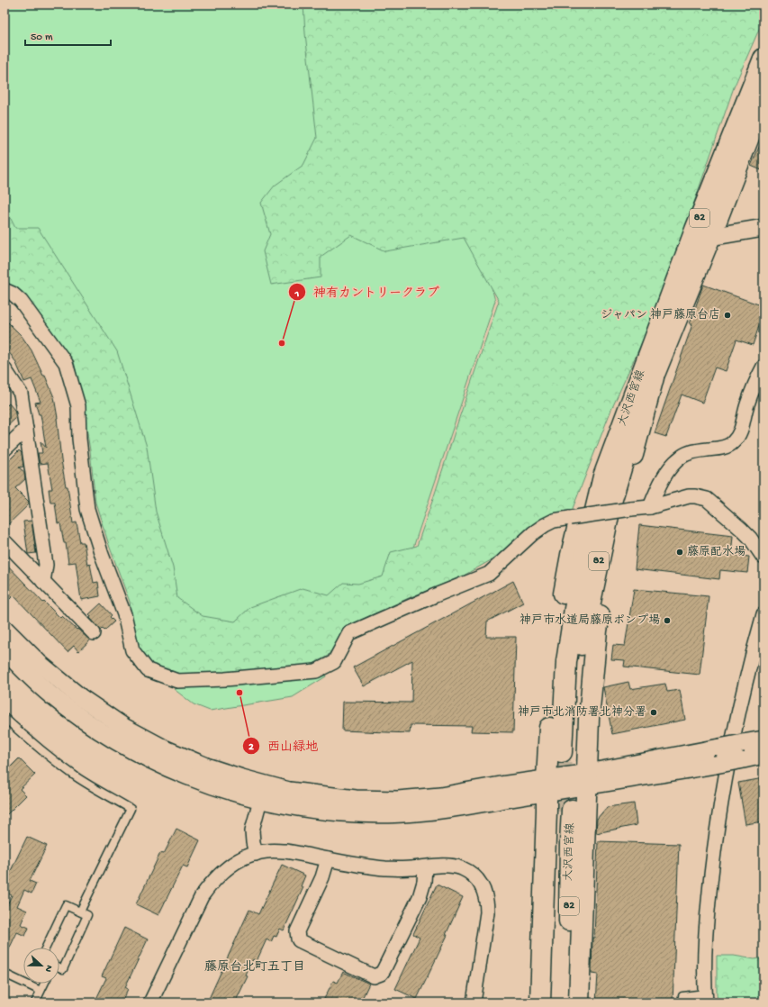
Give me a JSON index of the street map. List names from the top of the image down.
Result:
{
  "streets": {
    "main road": ["82", "大沢西宮線"]
  },
  "districts": ["藤原台北町五丁目"],
  "places": [
    "ジャパン 神戸藤原台店",
    "神有カントリークラブ",
    "藤原配水場",
    "神戸市水道局藤原ポンプ場",
    "西山緑地",
    "神戸市北消防署北神分署"
  ],
  "scale_bar": "50 m",
  "north": "right"
}
